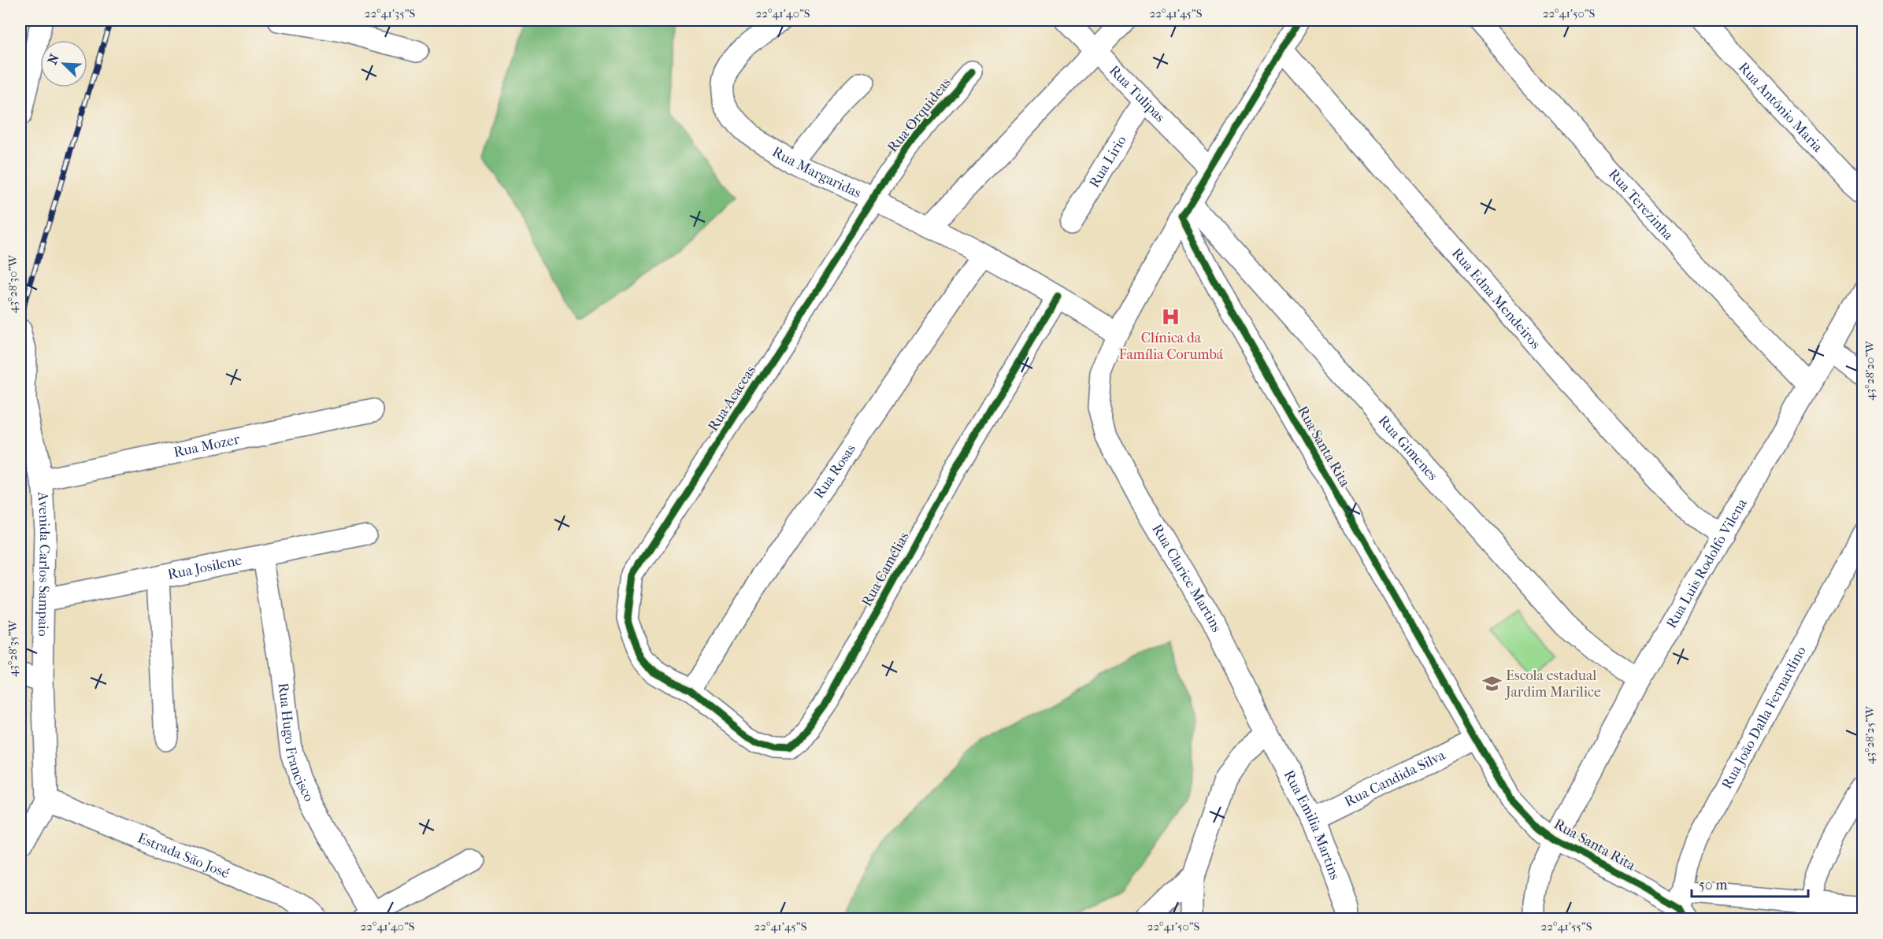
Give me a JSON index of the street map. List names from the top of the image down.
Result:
{
  "streets": {
    "street": [
      "Rua Tulipas",
      "Rua Antônio Maria",
      "Rua Orquideas",
      "Rua Lirio",
      "Rua Margaridas",
      "Rua Terezinha",
      "Rua Edna Mendeiros",
      "Rua Acaceas",
      "Rua Mozer",
      "Rua Santa Rita",
      "Rua Gimenes",
      "Rua Rosas",
      "Avenida Carlos Sampaio",
      "Rua Luis Rodolfo Vilena",
      "Rua Josilene",
      "Rua Camélias",
      "Rua Clarice Martins",
      "Rua João Dalla Fernardino",
      "Rua Hugo Francisco",
      "Rua Candida Silva",
      "Rua Emilia Martins",
      "Estrada São José"
    ]
  },
  "crossings": [
    ["Rua Tulipas", "Rua Lirio"],
    ["Rua Orquideas", "Rua Margaridas"],
    ["Rua Orquideas", "Rua Acaceas"],
    ["Rua Margaridas", "Rua Acaceas"],
    ["Rua Margaridas", "Rua Rosas"],
    ["Rua Margaridas", "Rua Camélias"],
    ["Rua Margaridas", "Rua Clarice Martins"],
    ["Rua Terezinha", "Rua Luis Rodolfo Vilena"],
    ["Rua Edna Mendeiros", "Rua Luis Rodolfo Vilena"],
    ["Rua Acaceas", "Rua Rosas"],
    ["Rua Acaceas", "Rua Camélias"],
    ["Rua Mozer", "Avenida Carlos Sampaio"],
    ["Rua Santa Rita", "Rua Gimenes"],
    ["Rua Santa Rita", "Rua Luis Rodolfo Vilena"],
    ["Rua Santa Rita", "Rua Clarice Martins"],
    ["Rua Santa Rita", "Rua João Dalla Fernardino"],
    ["Rua Santa Rita", "Rua Candida Silva"],
    ["Rua Gimenes", "Rua Luis Rodolfo Vilena"],
    ["Rua Gimenes", "Rua Clarice Martins"],
    ["Rua Rosas", "Rua Camélias"],
    ["Avenida Carlos Sampaio", "Rua Josilene"],
    ["Avenida Carlos Sampaio", "Estrada São José"],
    ["Rua Josilene", "Rua Hugo Francisco"],
    ["Rua Clarice Martins", "Rua Emilia Martins"],
    ["Rua Candida Silva", "Rua Emilia Martins"]
  ],
  "places": {
    "hospital": ["Clínica da Família Corumbá"],
    "school or university": ["Escola estadual Jardim Marilice"]
  },
  "scale_bar": "50 m",
  "north": "top left",
  "coordinates": [
    "22°41'35\"S",
    "22°41'40\"S",
    "22°41'45\"S",
    "22°41'50\"S",
    "43°28'30\"W",
    "43°28'20\"W",
    "43°28'35\"W",
    "43°28'25\"W",
    "22°41'55\"S"
  ]
}
